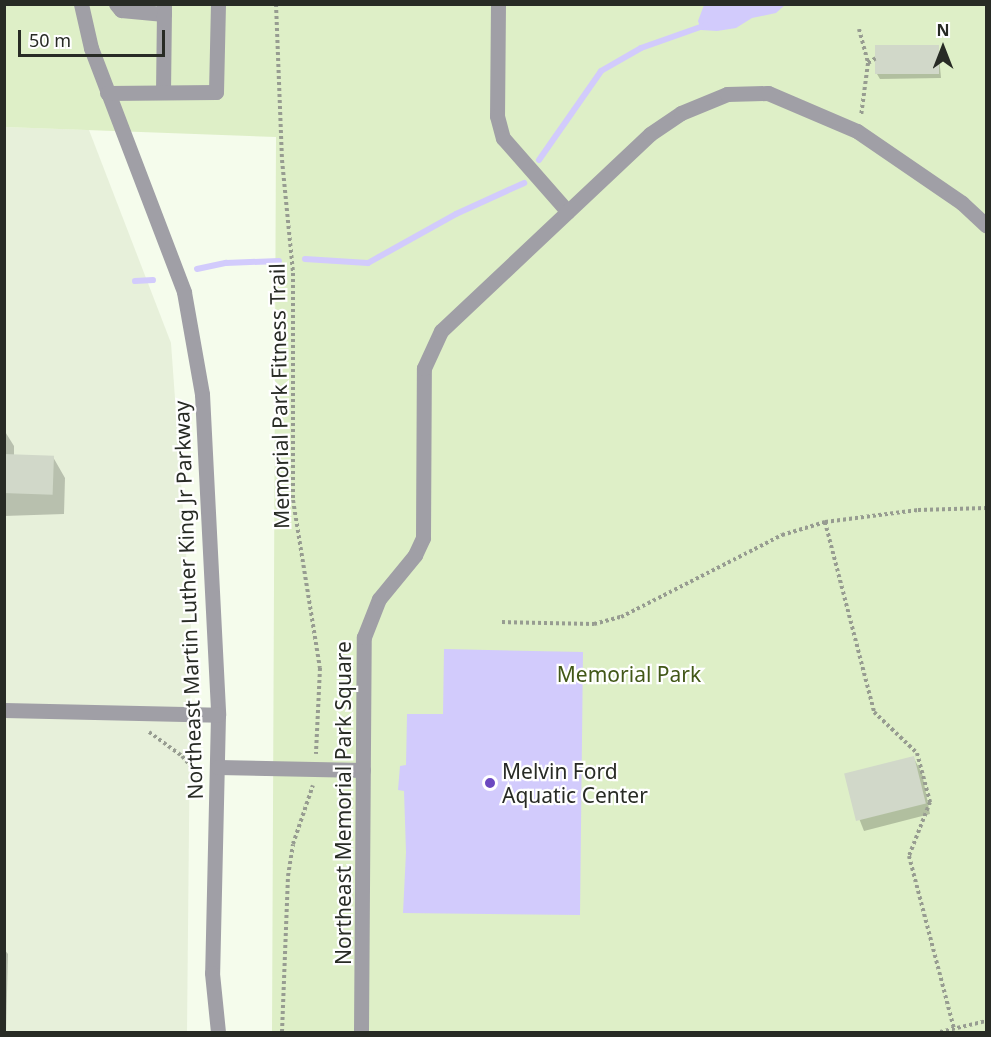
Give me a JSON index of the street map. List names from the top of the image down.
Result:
{
  "streets": {
    "street": ["Northeast Martin Luther King Jr Parkway", "Northeast Memorial Park Square"],
    "path": ["Memorial Park Fitness Trail"]
  },
  "parks": ["Memorial Park"],
  "places": ["Melvin Ford Aquatic Center"],
  "scale_bar": "50 m",
  "north": "top"
}
